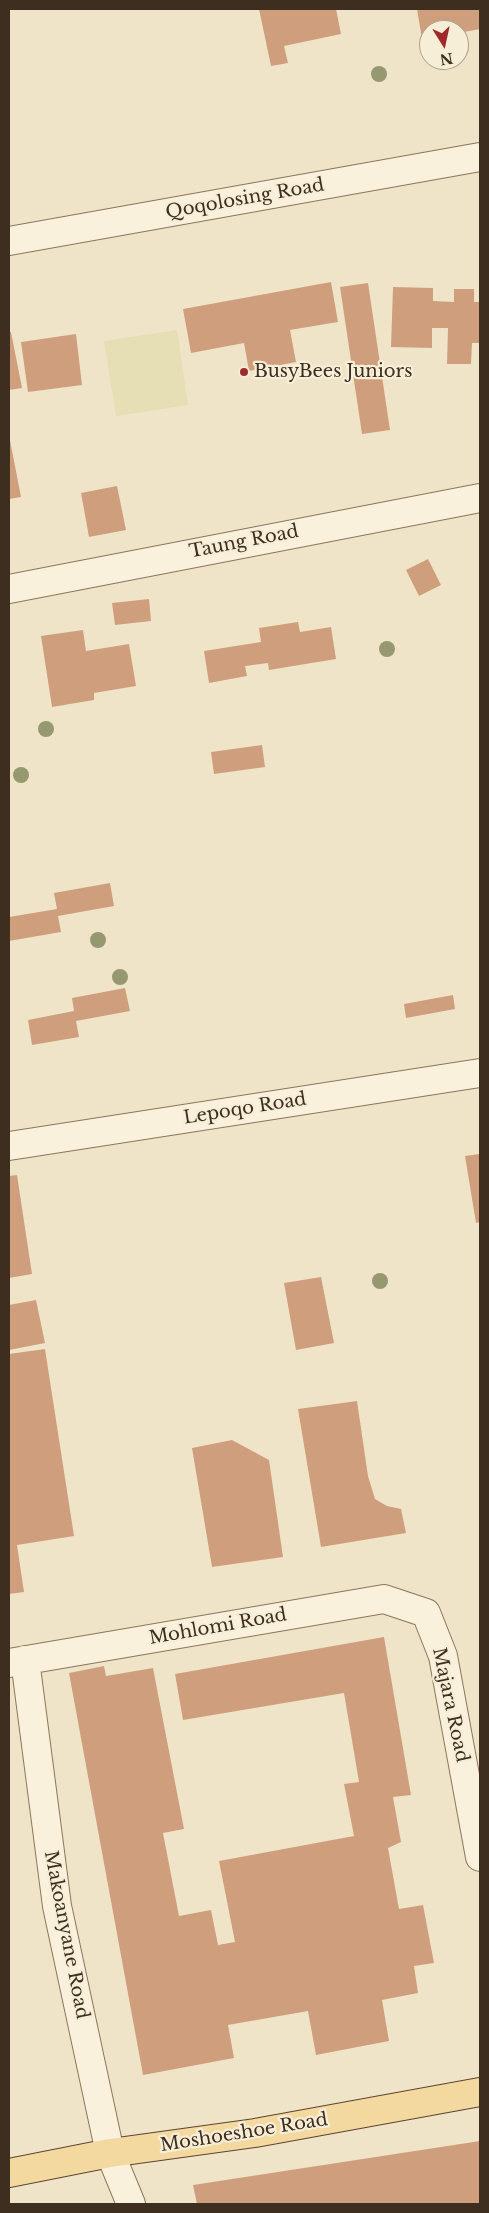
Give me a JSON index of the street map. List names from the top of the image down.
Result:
{
  "streets": {
    "main road": ["Moshoeshoe Road"],
    "street": [
      "Qoqolosing Road",
      "Taung Road",
      "Lepoqo Road",
      "Mohlomi Road",
      "Majara Road",
      "Makoanyane Road"
    ]
  },
  "crossings": [
    ["Mohlomi Road", "Majara Road"],
    ["Mohlomi Road", "Makoanyane Road"],
    ["Makoanyane Road", "Moshoeshoe Road"]
  ],
  "places": ["BusyBees Juniors"],
  "north": "bottom"
}
